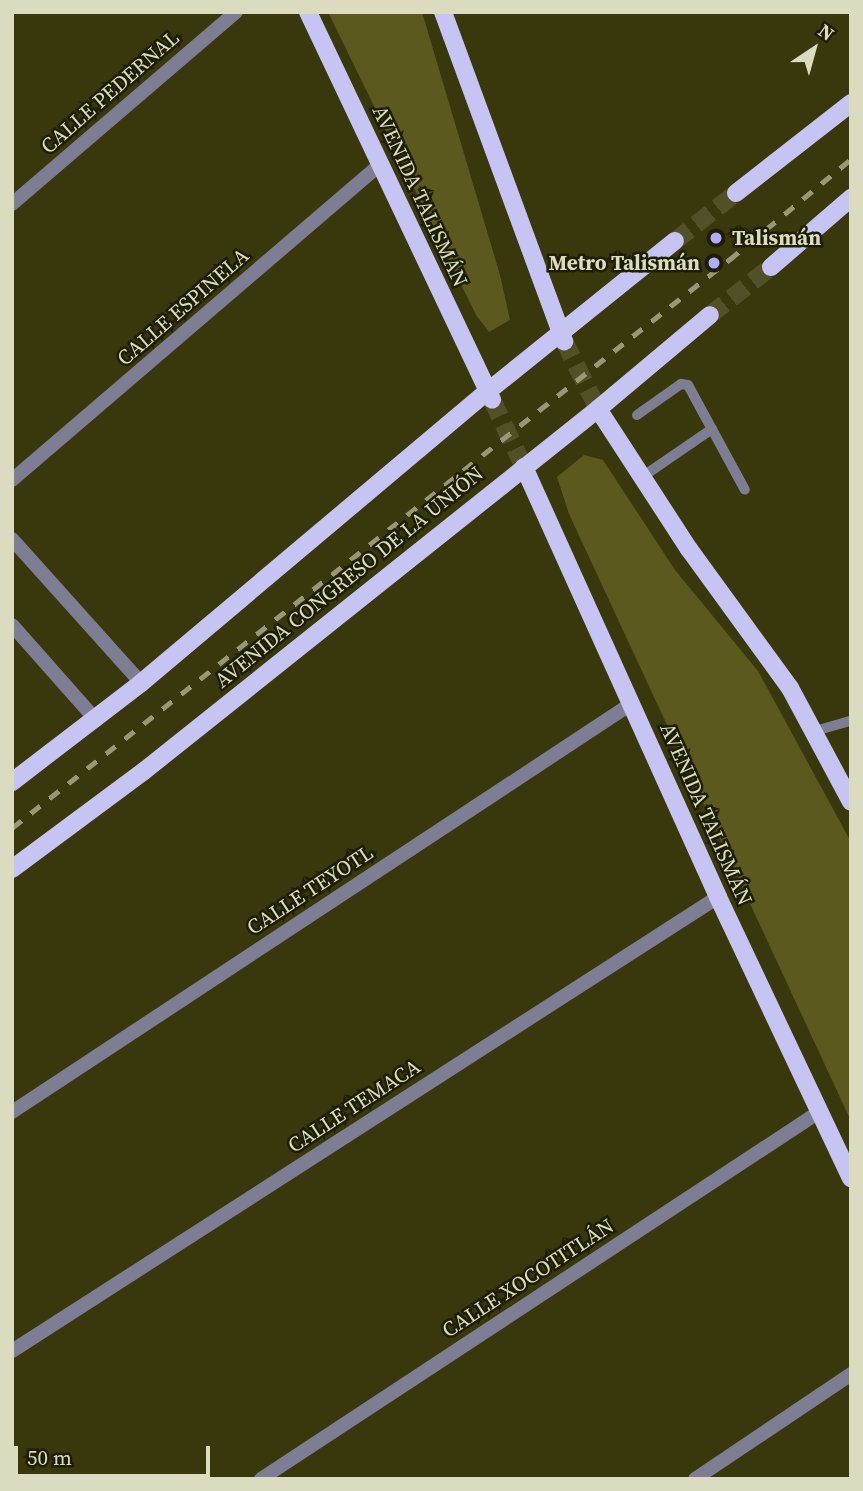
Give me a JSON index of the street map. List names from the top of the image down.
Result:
{
  "streets": {
    "main road": ["AVENIDA TALISMÁN", "AVENIDA CONGRESO DE LA UNIÓN"],
    "street": [
      "CALLE PEDERNAL",
      "CALLE ESPINELA",
      "CALLE TEYOTL",
      "CALLE TEMACA",
      "CALLE XOCOTITLÁN"
    ]
  },
  "crossings": [
    ["AVENIDA TALISMÁN", "CALLE ESPINELA"],
    ["AVENIDA TALISMÁN", "AVENIDA CONGRESO DE LA UNIÓN"],
    ["AVENIDA TALISMÁN", "CALLE TEYOTL"],
    ["AVENIDA TALISMÁN", "CALLE TEMACA"],
    ["AVENIDA TALISMÁN", "CALLE XOCOTITLÁN"]
  ],
  "places": ["Talismán", "Metro Talismán"],
  "scale_bar": "50 m",
  "north": "top right"
}
